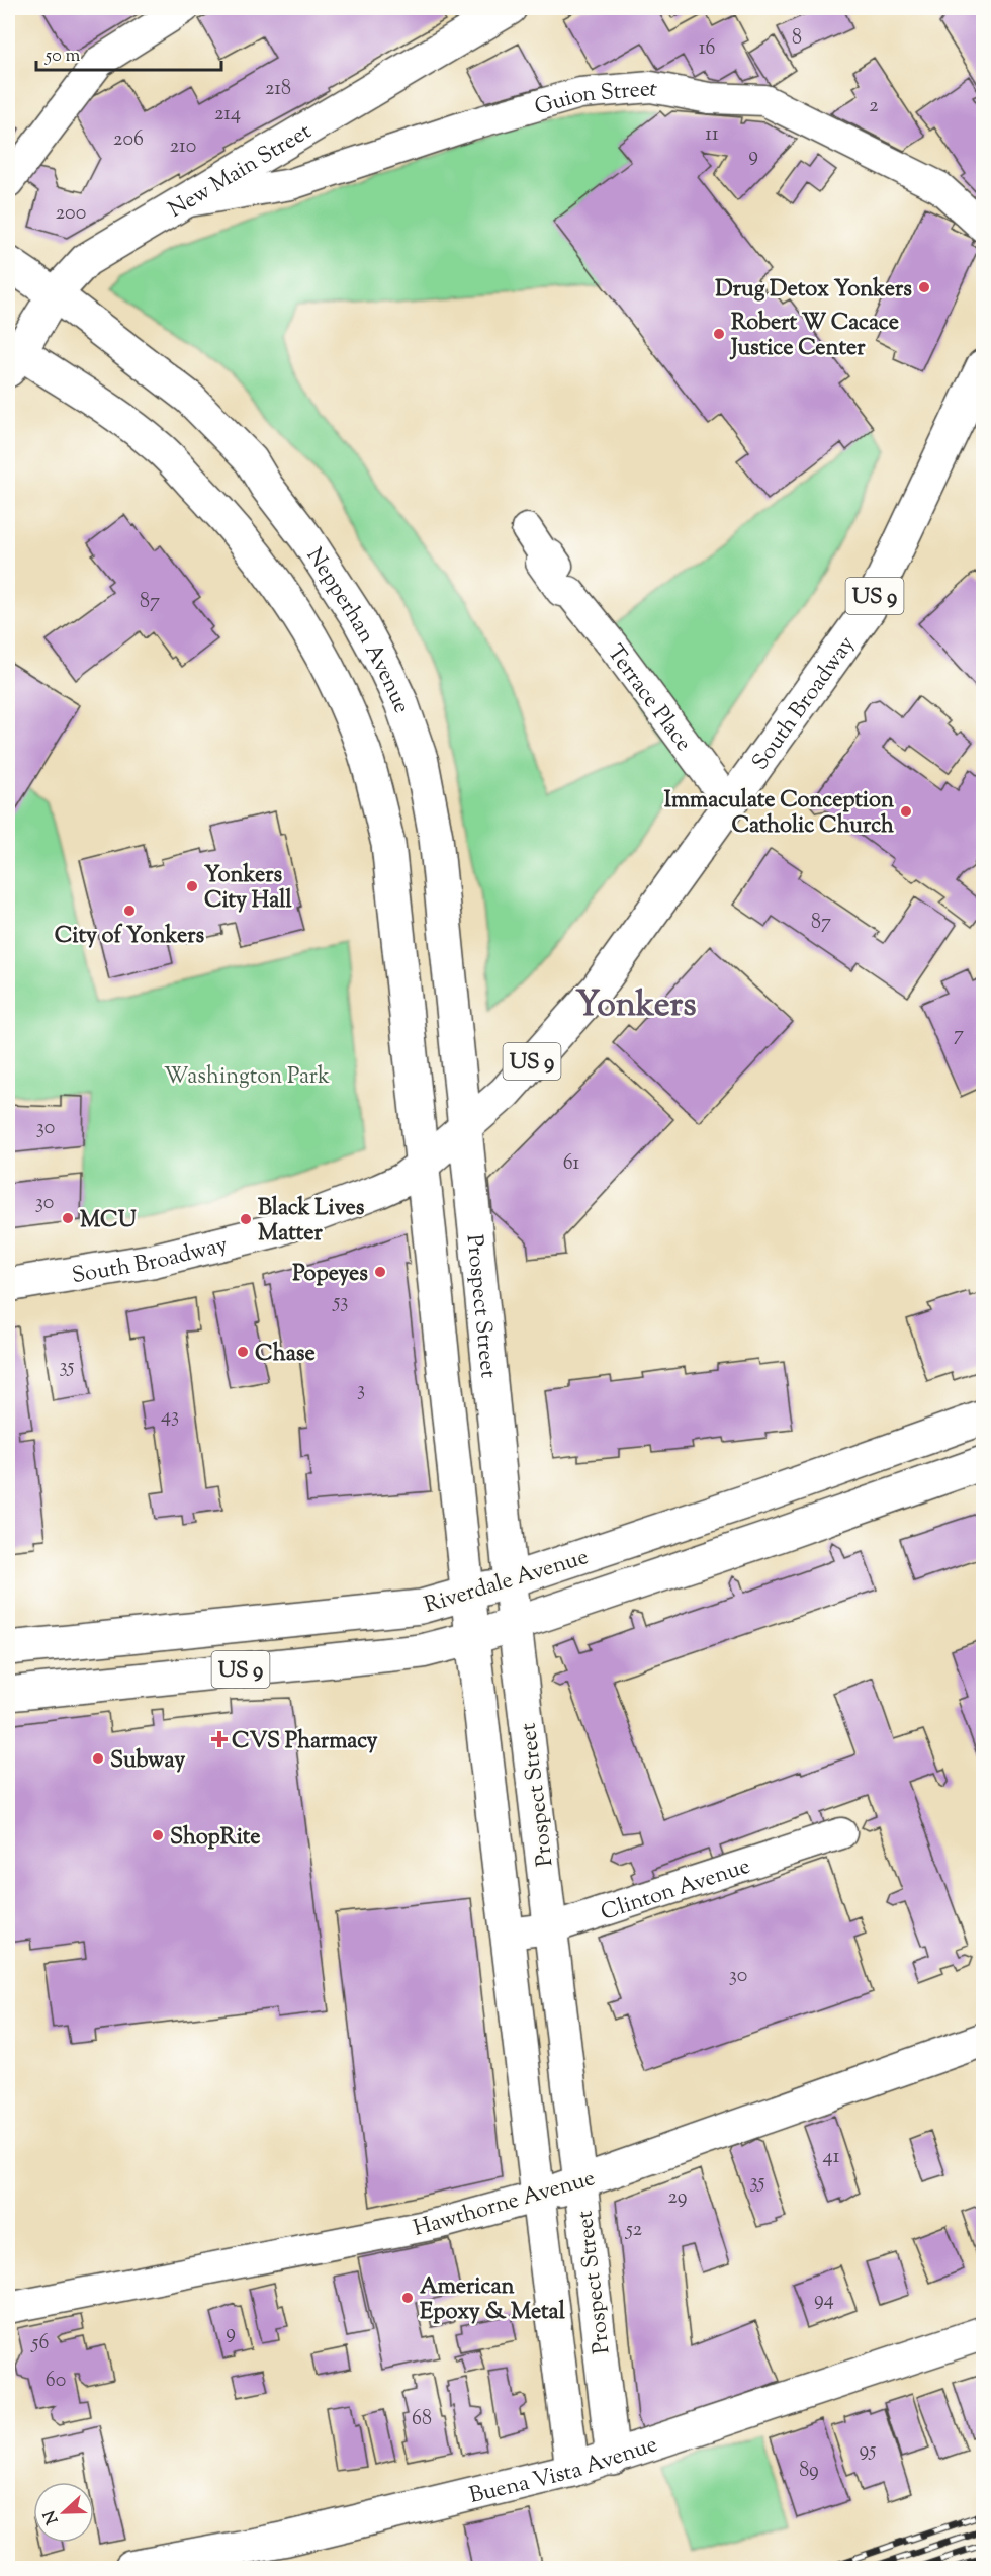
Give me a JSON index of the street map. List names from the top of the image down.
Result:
{
  "streets": {
    "main road": [
      "New Main Street",
      "US 9",
      "Nepperhan Avenue",
      "South Broadway",
      "Prospect Street",
      "Riverdale Avenue",
      "Hawthorne Avenue",
      "Buena Vista Avenue"
    ],
    "street": ["Guion Street", "Terrace Place", "Clinton Avenue"]
  },
  "crossings": [
    ["Guion Street", "New Main Street"],
    ["New Main Street", "Nepperhan Avenue"],
    ["Nepperhan Avenue", "South Broadway"],
    ["Nepperhan Avenue", "Prospect Street"],
    ["Terrace Place", "South Broadway"],
    ["South Broadway", "Prospect Street"],
    ["Prospect Street", "Riverdale Avenue"],
    ["Prospect Street", "Clinton Avenue"],
    ["Prospect Street", "Hawthorne Avenue"],
    ["Prospect Street", "Buena Vista Avenue"]
  ],
  "districts": ["Yonkers"],
  "parks": ["Washington Park"],
  "places": {
    "other": [
      "Drug Detox Yonkers",
      "Robert W Cacace Justice Center",
      "Immaculate Conception Catholic Church",
      "Yonkers City Hall",
      "City of Yonkers",
      "MCU",
      "Black Lives Matter",
      "Popeyes",
      "Chase",
      "Subway",
      "ShopRite",
      "American Epoxy & Metal"
    ],
    "health": ["CVS Pharmacy"]
  },
  "house_numbers": [
    "8",
    "16",
    "218",
    "2",
    "214",
    "11",
    "206",
    "210",
    "9",
    "200",
    "87",
    "87",
    "7",
    "30",
    "61",
    "30",
    "53",
    "35",
    "3",
    "43",
    "30",
    "41",
    "35",
    "29",
    "52",
    "94",
    "9",
    "56",
    "60",
    "68",
    "95",
    "89"
  ],
  "scale_bar": "50 m",
  "north": "left"
}
